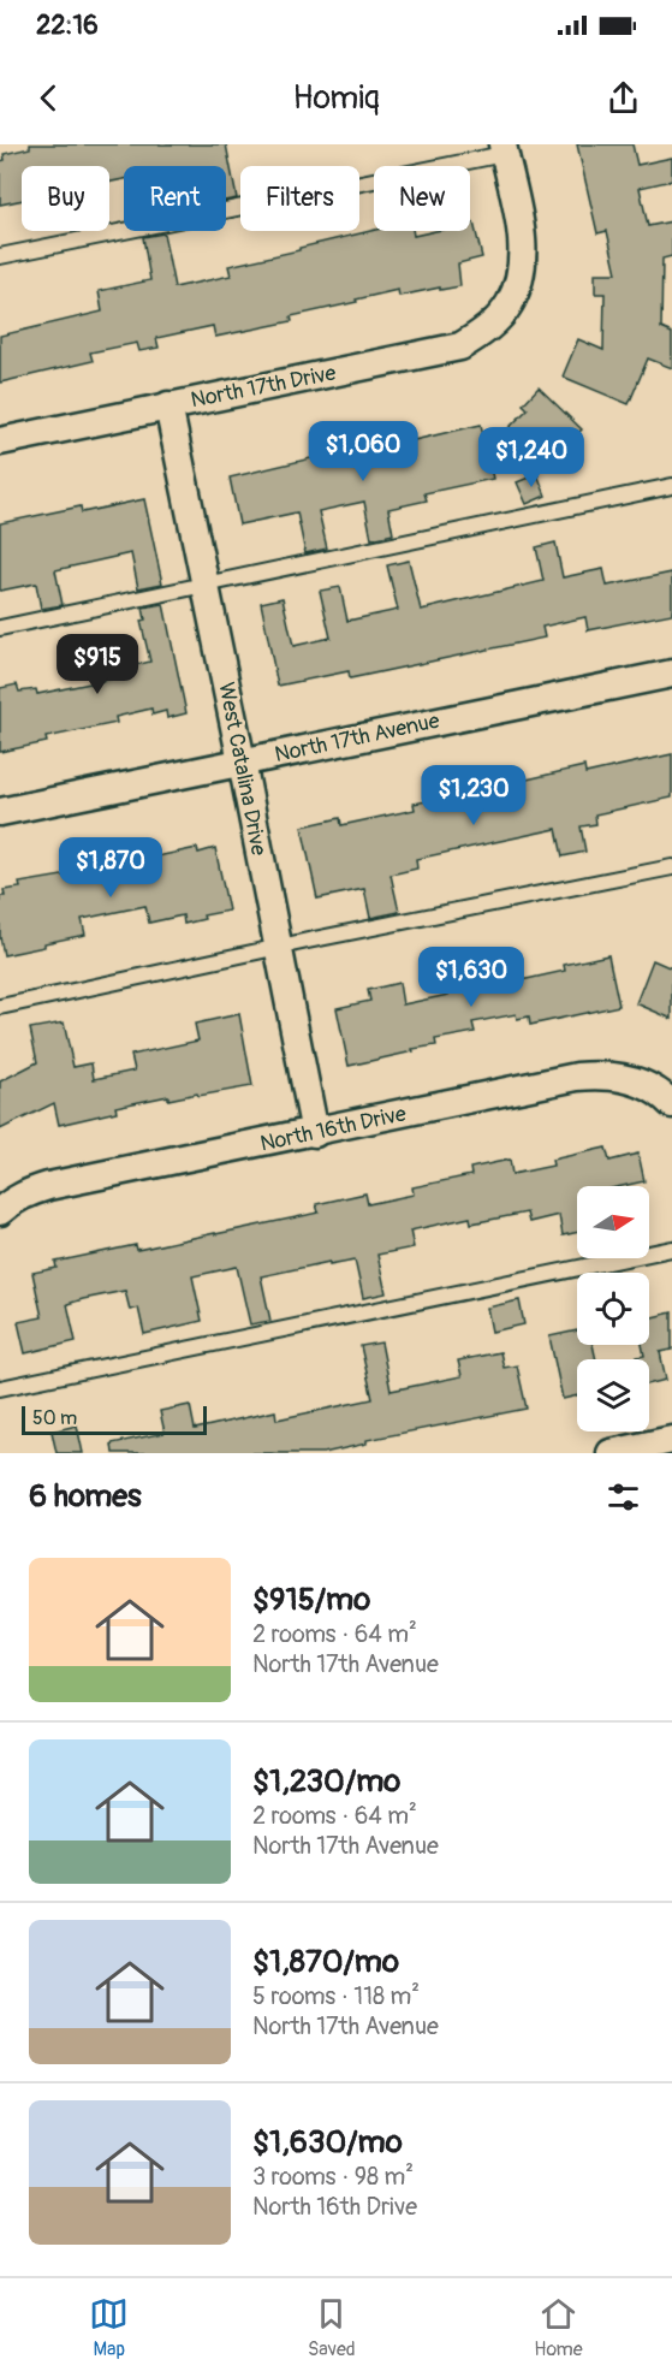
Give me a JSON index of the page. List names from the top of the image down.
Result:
{
  "streets": {
    "street": [
      "North 17th Drive",
      "North 17th Avenue",
      "West Catalina Drive",
      "North 16th Drive"
    ]
  },
  "crossings": [
    ["North 17th Drive", "West Catalina Drive"],
    ["North 17th Avenue", "West Catalina Drive"],
    ["West Catalina Drive", "North 16th Drive"]
  ],
  "scale_bar": "50 m",
  "north": "right",
  "page": {
    "status": "22:16",
    "header": "Homiq",
    "chip": [
      "Buy",
      "Rent",
      "Filters",
      "New"
    ],
    "price": [
      "$1,060",
      "$1,240",
      "$915",
      "$1,230",
      "$1,870",
      "$1,630"
    ],
    "scale": "50 m",
    "heading": "6 homes",
    "list": [
      {
        "name": "$915/mo",
        "note": "2 rooms · 64 m² · North 17th Avenue"
      },
      {
        "name": "$1,230/mo",
        "note": "2 rooms · 64 m² · North 17th Avenue"
      },
      {
        "name": "$1,870/mo",
        "note": "5 rooms · 118 m² · North 17th Avenue"
      },
      {
        "name": "$1,630/mo",
        "note": "3 rooms · 98 m² · North 16th Drive"
      }
    ],
    "tabs": ["Map", "Saved", "Home"]
  }
}
